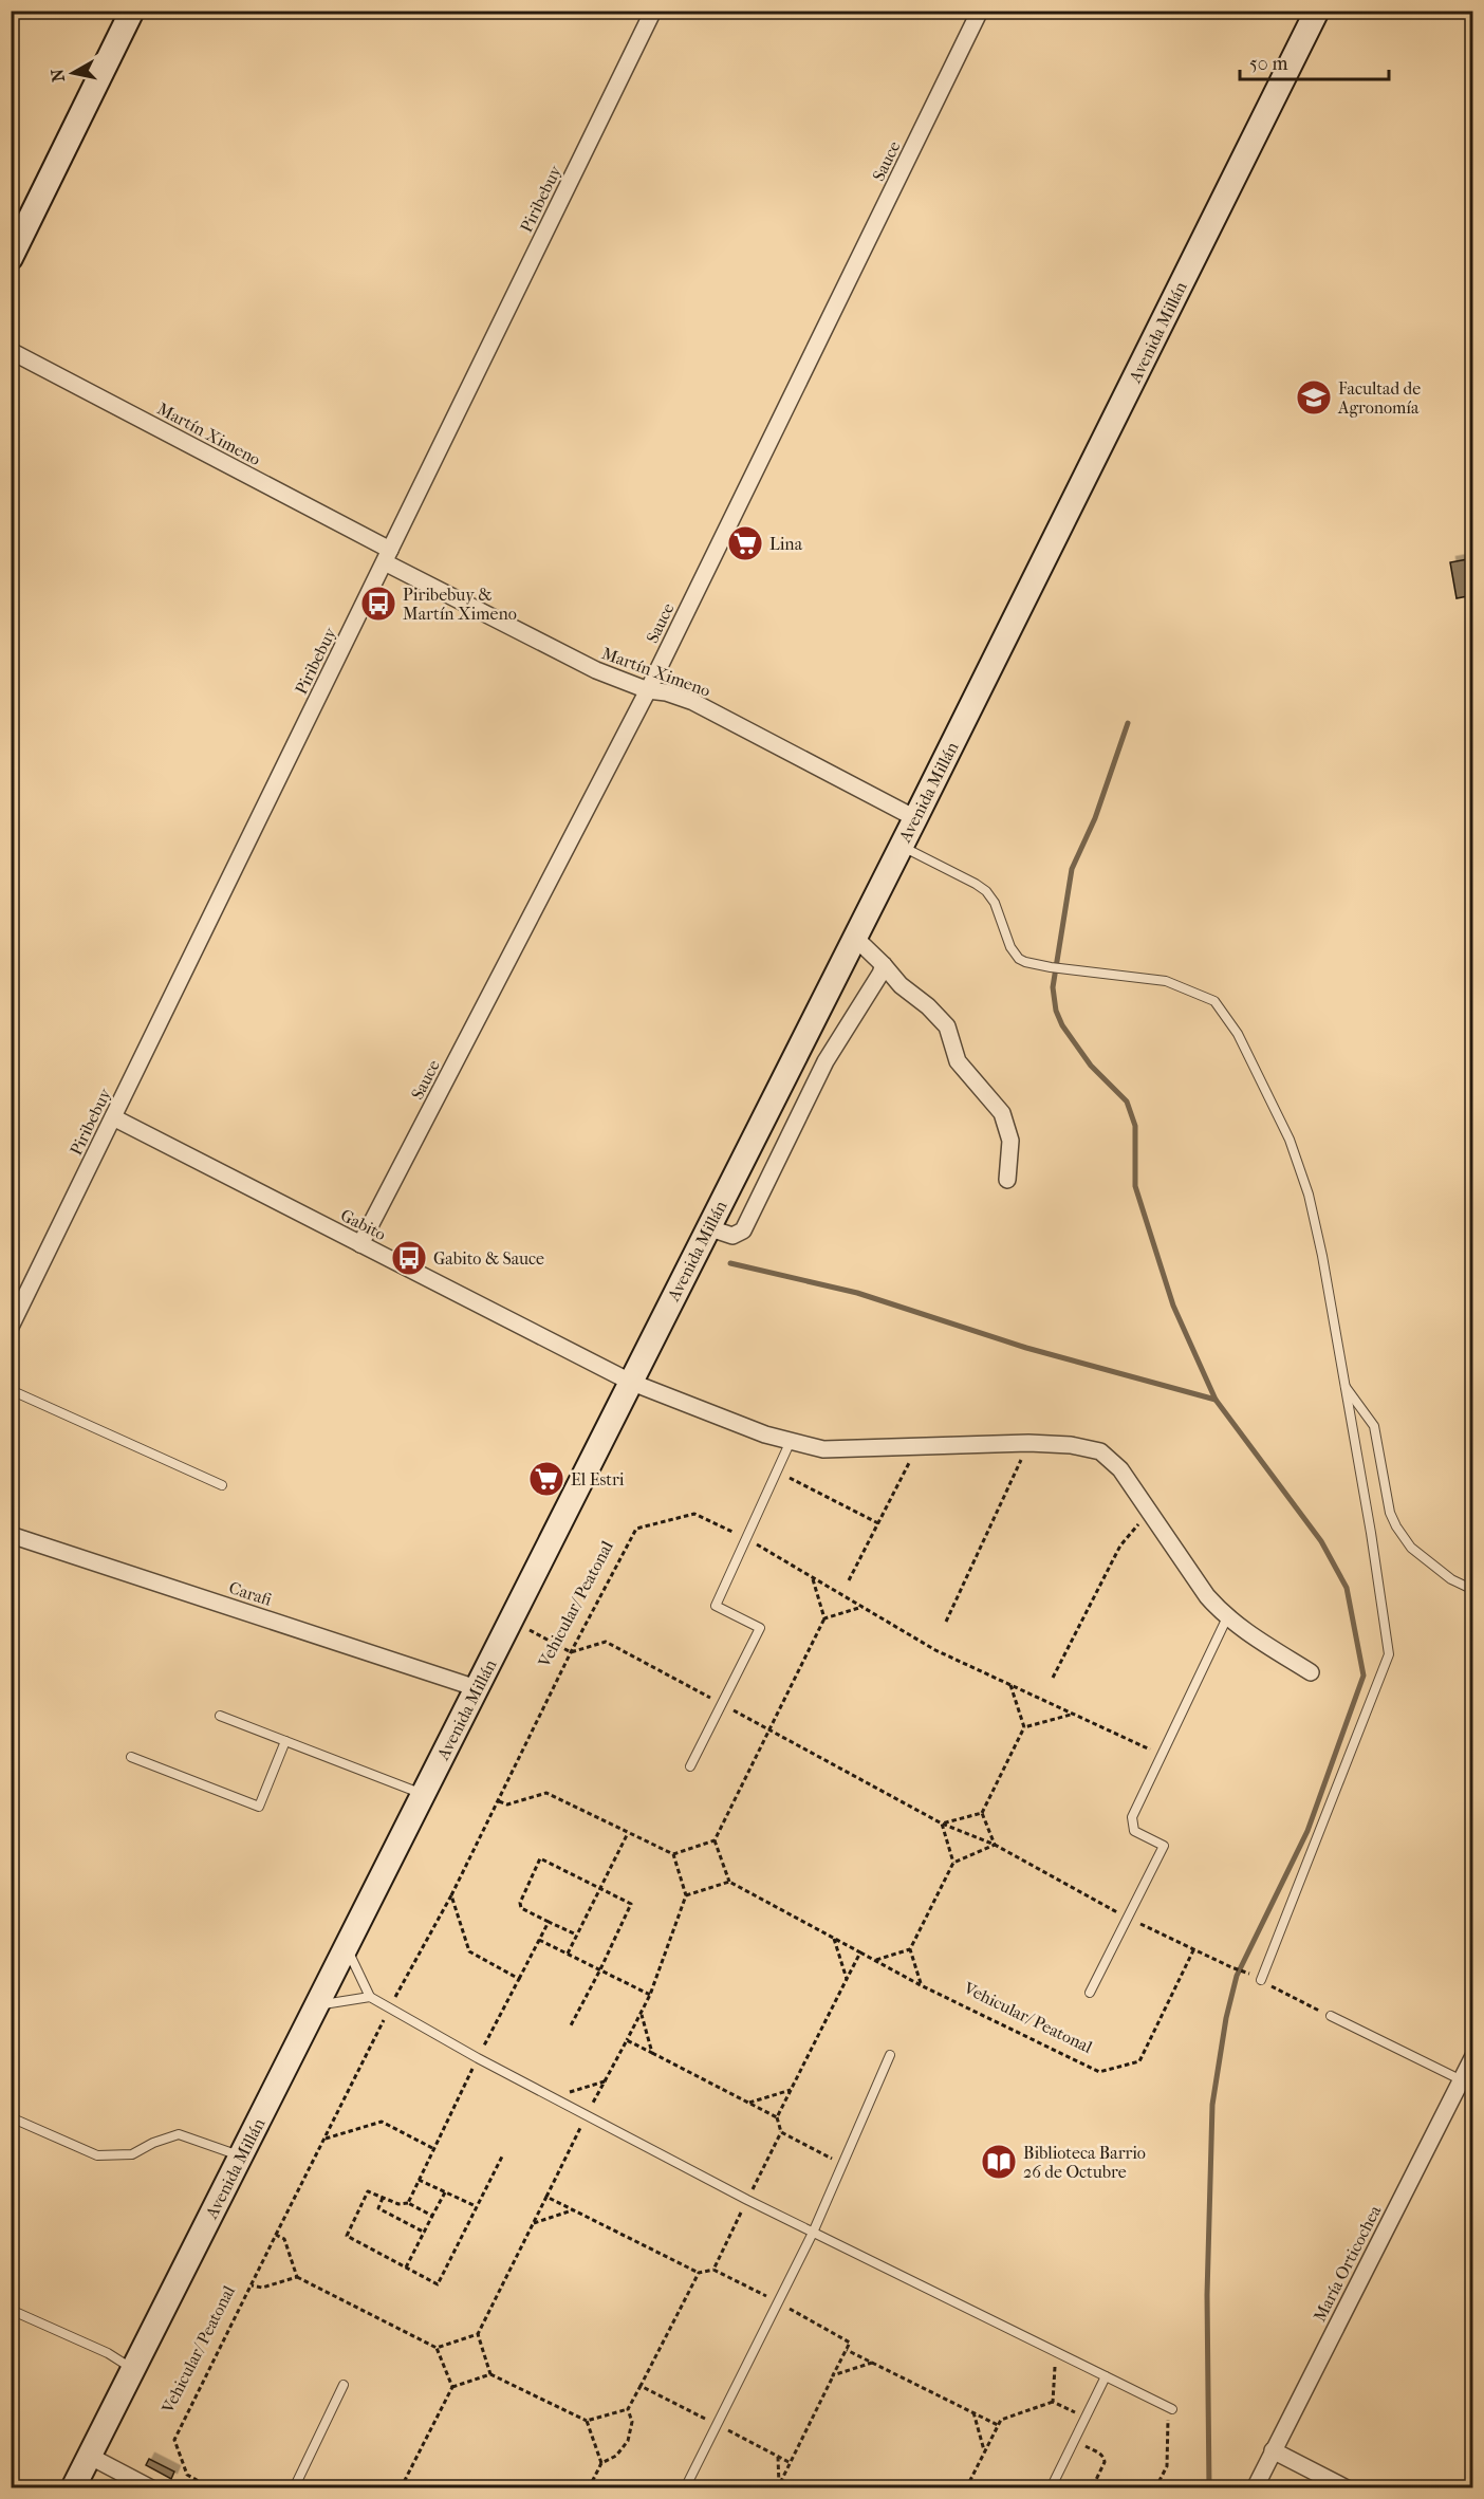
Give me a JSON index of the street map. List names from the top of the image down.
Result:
{
  "streets": {
    "main road": ["Avenida Millán"],
    "street": [
      "Sauce",
      "Piribebuy",
      "Martín Ximeno",
      "Gabito",
      "Carafi",
      "María Orticochea"
    ],
    "path": ["Vehicular/ Peatonal"]
  },
  "crossings": [
    ["Sauce", "Martín Ximeno"],
    ["Sauce", "Gabito"],
    ["Piribebuy", "Martín Ximeno"],
    ["Piribebuy", "Gabito"],
    ["Avenida Millán", "Martín Ximeno"],
    ["Avenida Millán", "Gabito"],
    ["Avenida Millán", "Carafi"]
  ],
  "places": {
    "school or university": ["Facultad de Agronomía"],
    "supermarket": ["Lina", "El Estri"],
    "bus stop": ["Piribebuy & Martín Ximeno", "Gabito & Sauce"],
    "library": ["Biblioteca Barrio 26 de Octubre"]
  },
  "scale_bar": "50 m",
  "north": "left"
}
